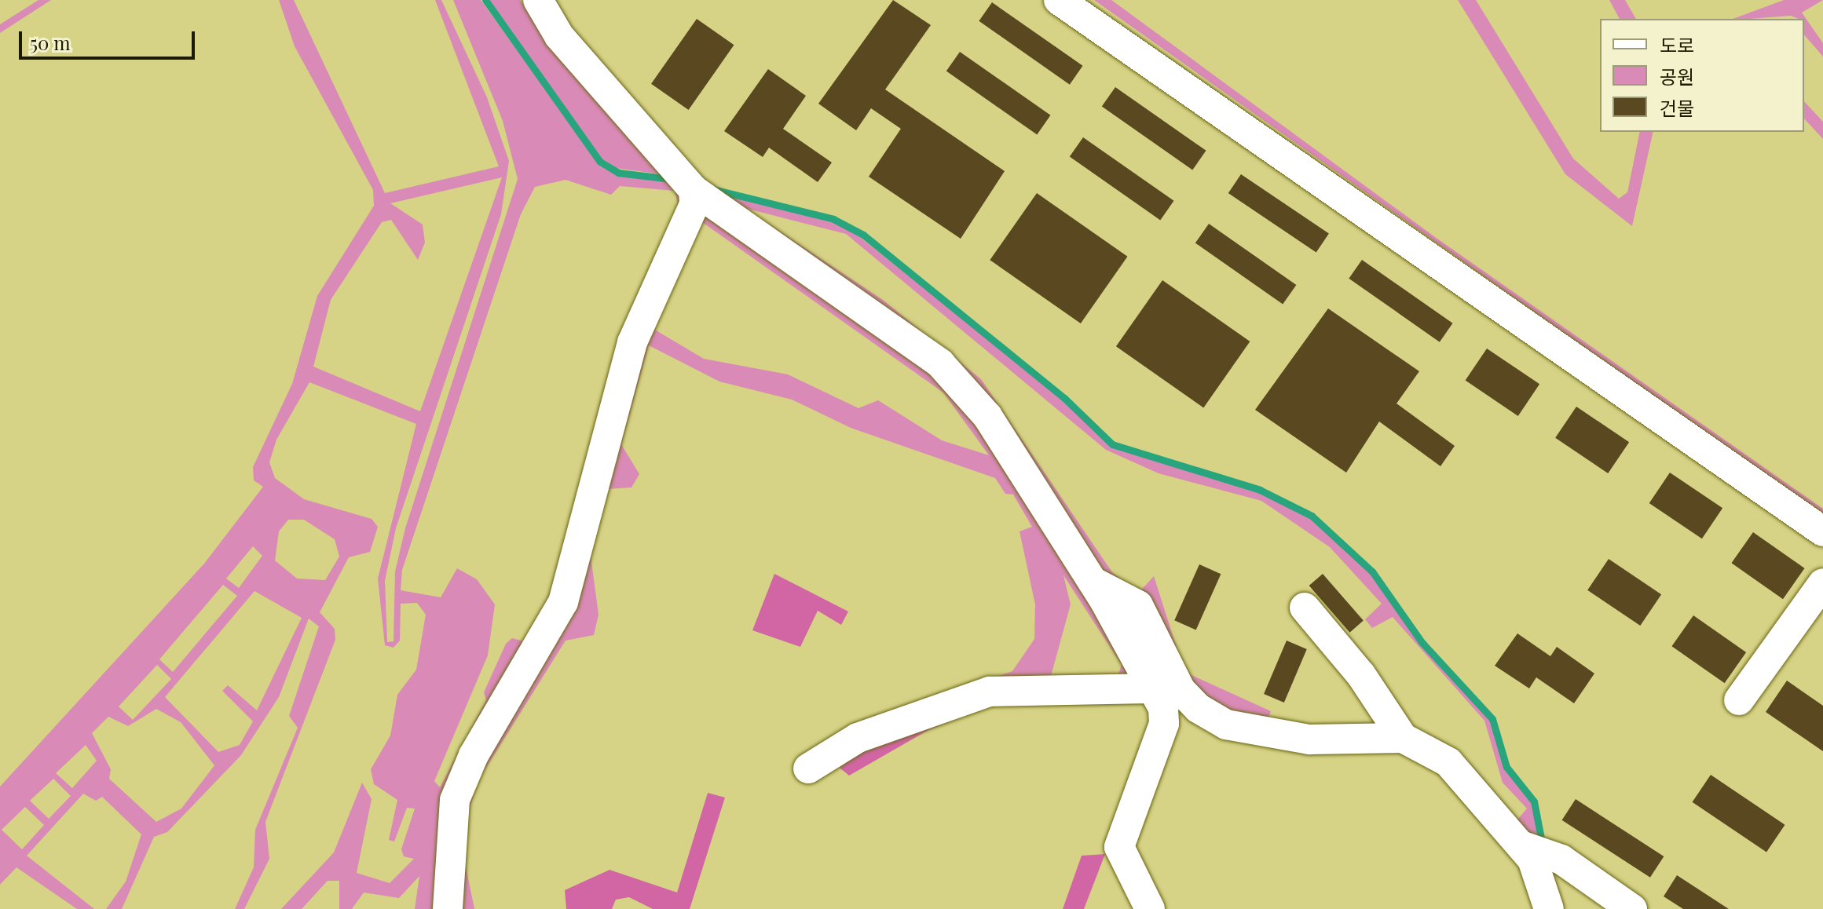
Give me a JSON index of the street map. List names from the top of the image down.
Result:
{
  "legend": ["도로", "공원", "건물"],
  "scale_bar": "50 m"
}
